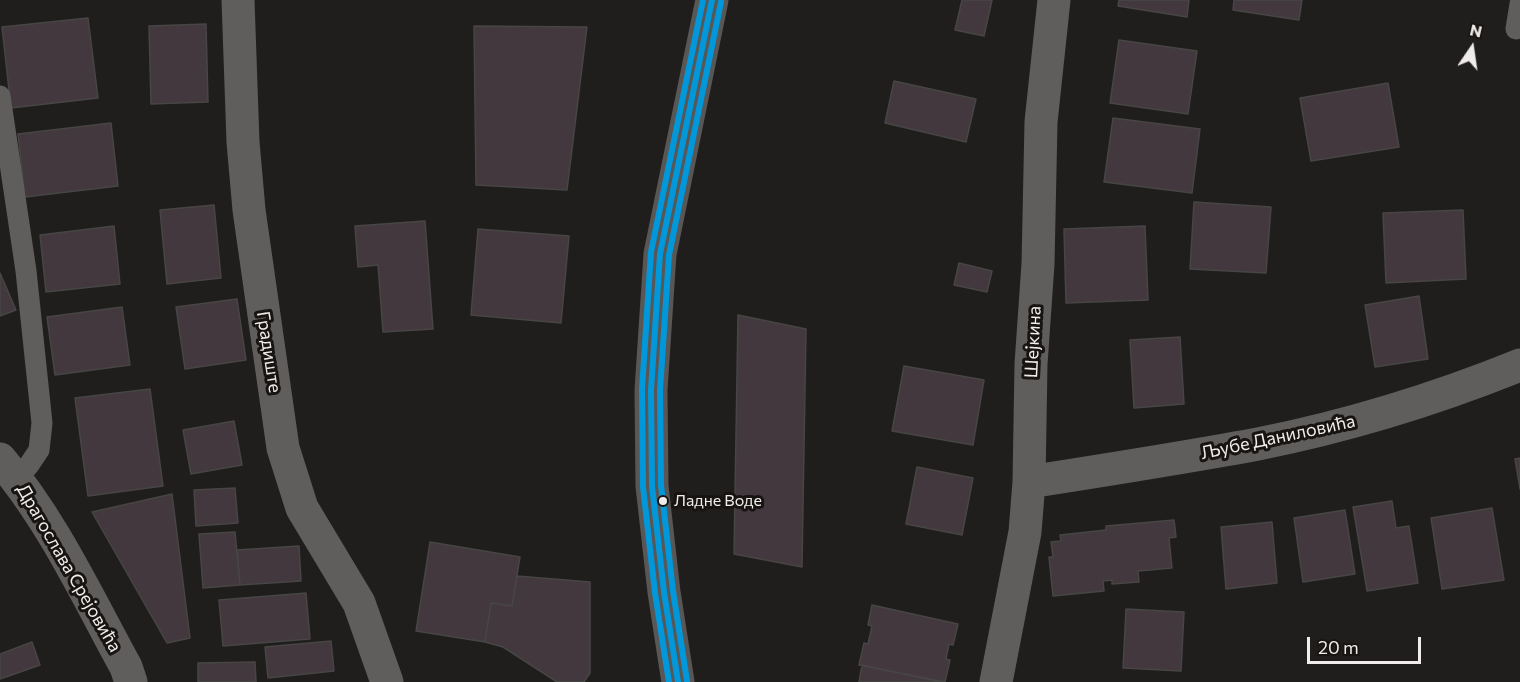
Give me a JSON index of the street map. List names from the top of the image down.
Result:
{
  "streets": {
    "street": [
      "Шејкина",
      "Градиште",
      "Љубе Даниловића",
      "Драгослава Срејовића"
    ]
  },
  "crossings": [
    ["Шејкина", "Љубе Даниловића"]
  ],
  "places": ["Ладне Воде"],
  "scale_bar": "20 m",
  "north": "top"
}
